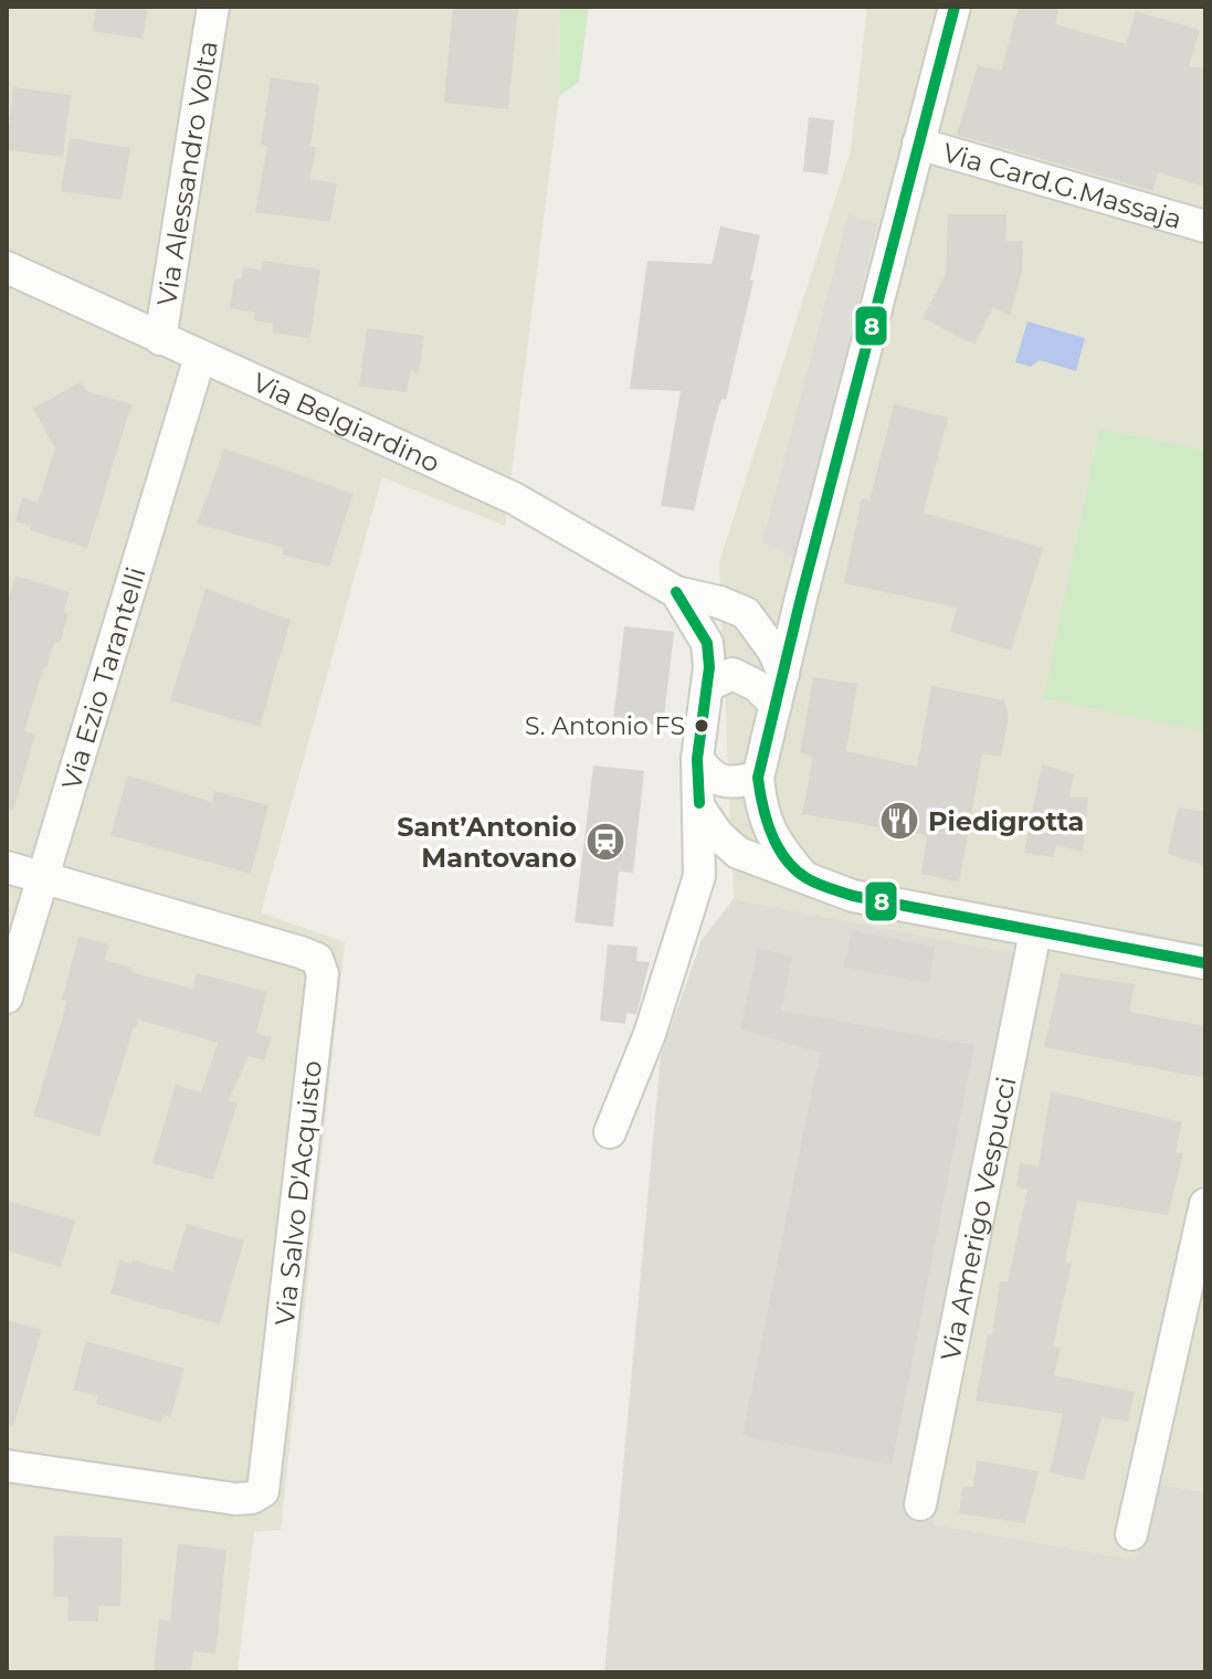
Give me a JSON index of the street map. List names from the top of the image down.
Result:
{
  "streets": {
    "street": [
      "Via Alessandro Volta",
      "Via Card.G.Massaja",
      "Via Belgiardino",
      "Via Ezio Tarantelli",
      "Via Salvo D'Acquisto",
      "Via Amerigo Vespucci"
    ]
  },
  "crossings": [
    ["Via Alessandro Volta", "Via Belgiardino"],
    ["Via Belgiardino", "Via Ezio Tarantelli"],
    ["Via Ezio Tarantelli", "Via Salvo D'Acquisto"]
  ],
  "places": {
    "other": ["S. Antonio FS"],
    "restaurant": ["Piedigrotta"],
    "station": ["Sant’Antonio Mantovano"]
  },
  "lines": ["transit line 8"]
}
